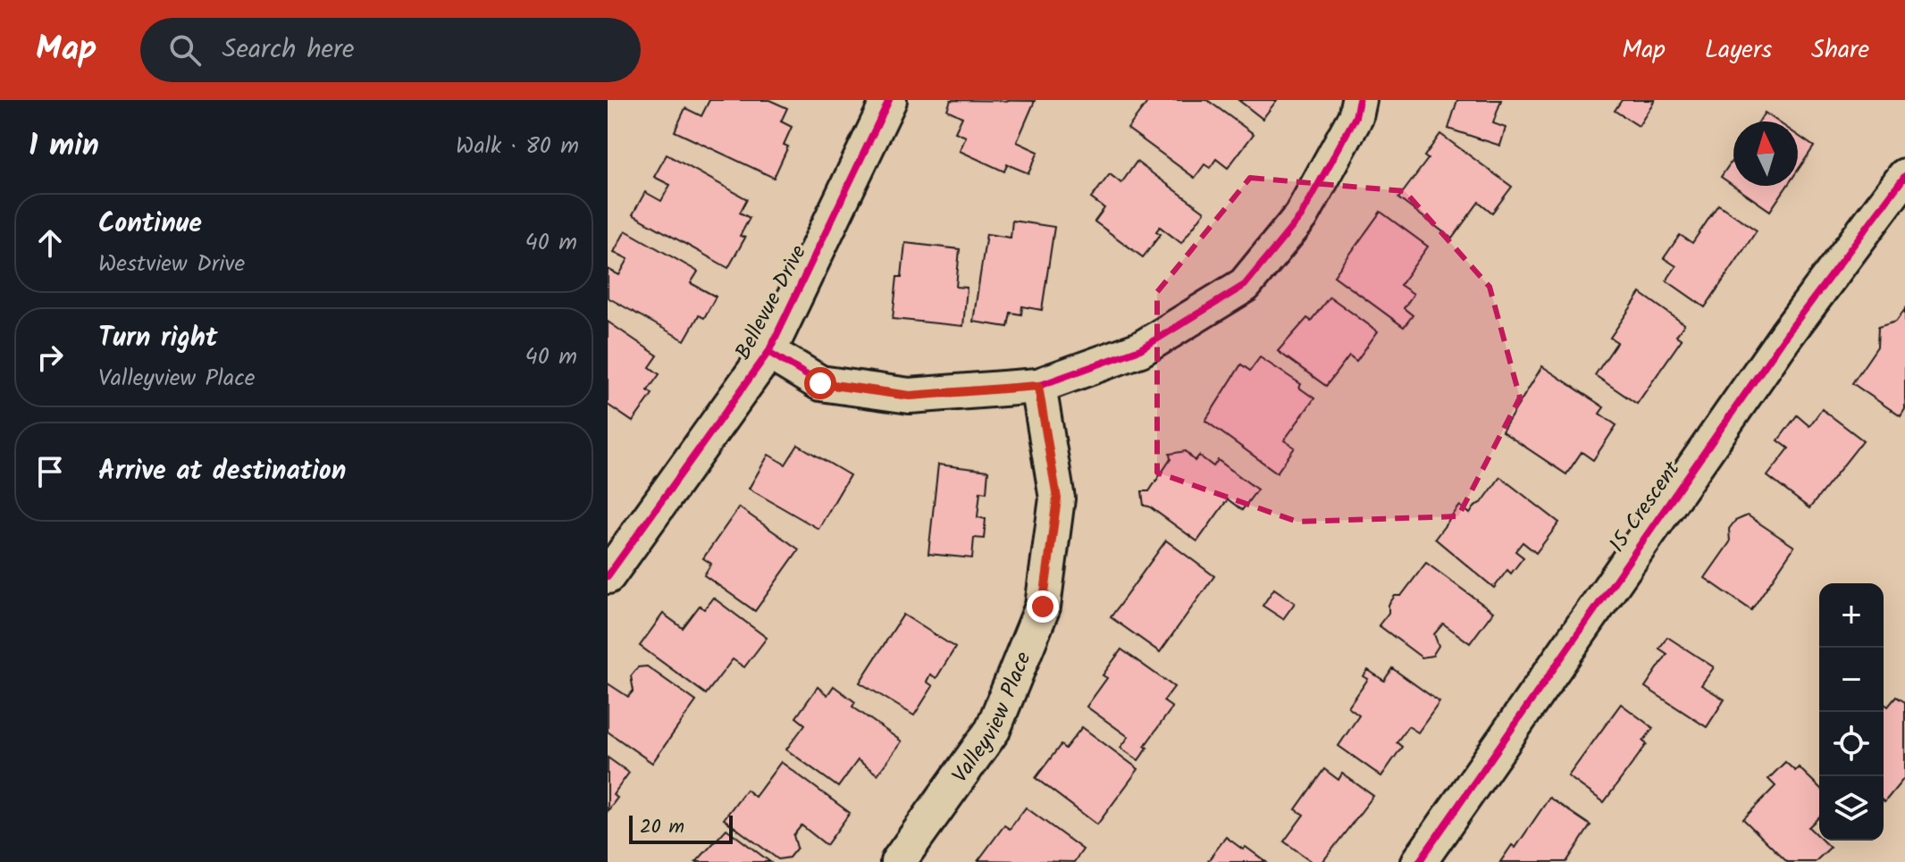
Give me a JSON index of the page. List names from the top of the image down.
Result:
{
  "streets": {
    "street": ["Bellevue Drive", "15 Crescent", "Valleyview Place"]
  },
  "scale_bar": "20 m",
  "north": "top",
  "page": {
    "header": "Map",
    "search": "Search here",
    "nav": ["Map", "Layers", "Share"],
    "heading": ["1 min", "Walk · 80 m"],
    "list": [
      ["Continue", "Westview Drive", "40 m"],
      ["Turn right", "Valleyview Place", "40 m"],
      "Arrive at destination"
    ],
    "map_buttons": ["+", "−"],
    "scale": "20 m"
  }
}
